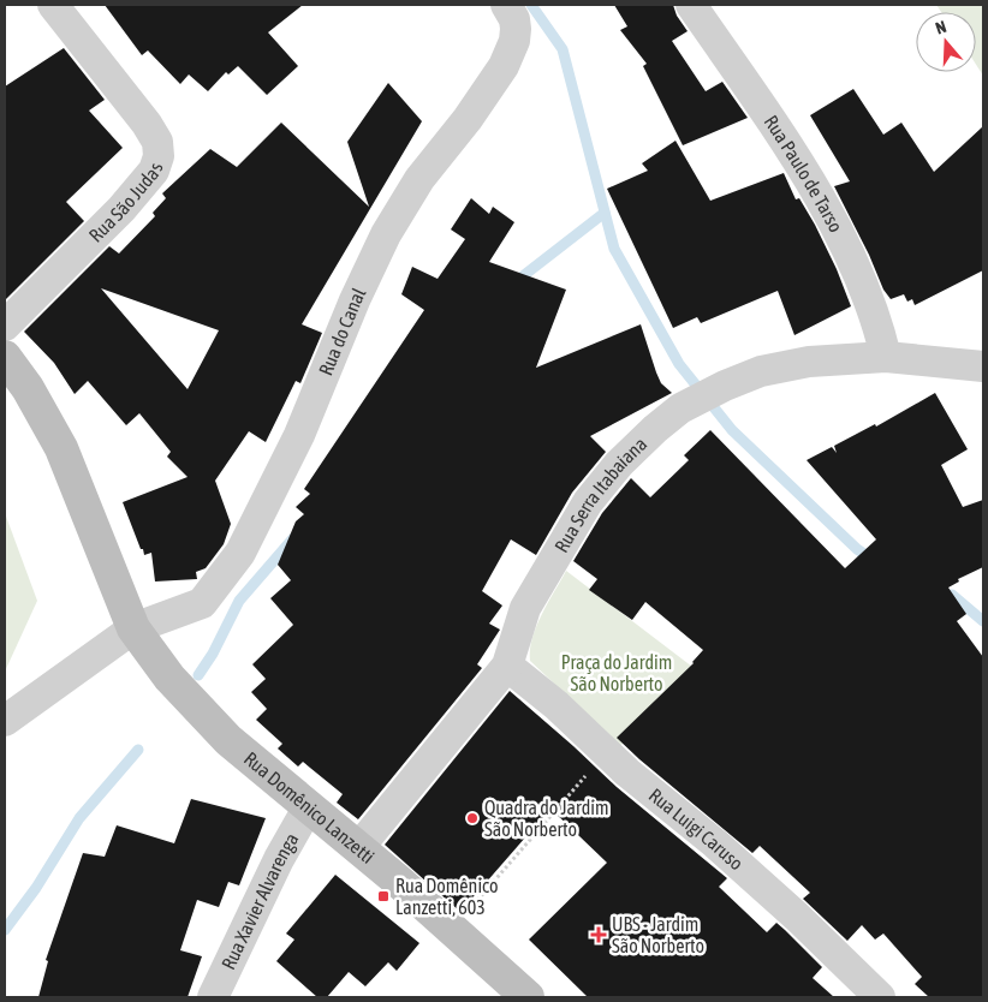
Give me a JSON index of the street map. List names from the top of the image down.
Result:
{
  "streets": {
    "main road": ["Rua Domênico Lanzetti"],
    "street": [
      "Rua Paulo de Tarso",
      "Rua São Judas",
      "Rua do Canal",
      "Rua Serra Itabaiana",
      "Rua Luigi Caruso",
      "Rua Xavier Alvarenga"
    ]
  },
  "crossings": [
    ["Rua Paulo de Tarso", "Rua Serra Itabaiana"],
    ["Rua do Canal", "Rua Domênico Lanzetti"],
    ["Rua Serra Itabaiana", "Rua Domênico Lanzetti"],
    ["Rua Serra Itabaiana", "Rua Luigi Caruso"],
    ["Rua Domênico Lanzetti", "Rua Xavier Alvarenga"]
  ],
  "parks": ["Praça do Jardim São Norberto"],
  "places": {
    "other": ["Quadra do Jardim São Norberto"],
    "transit": ["Rua Domênico Lanzetti, 603"],
    "health": ["UBS - Jardim São Norberto"]
  },
  "north": "top"
}
